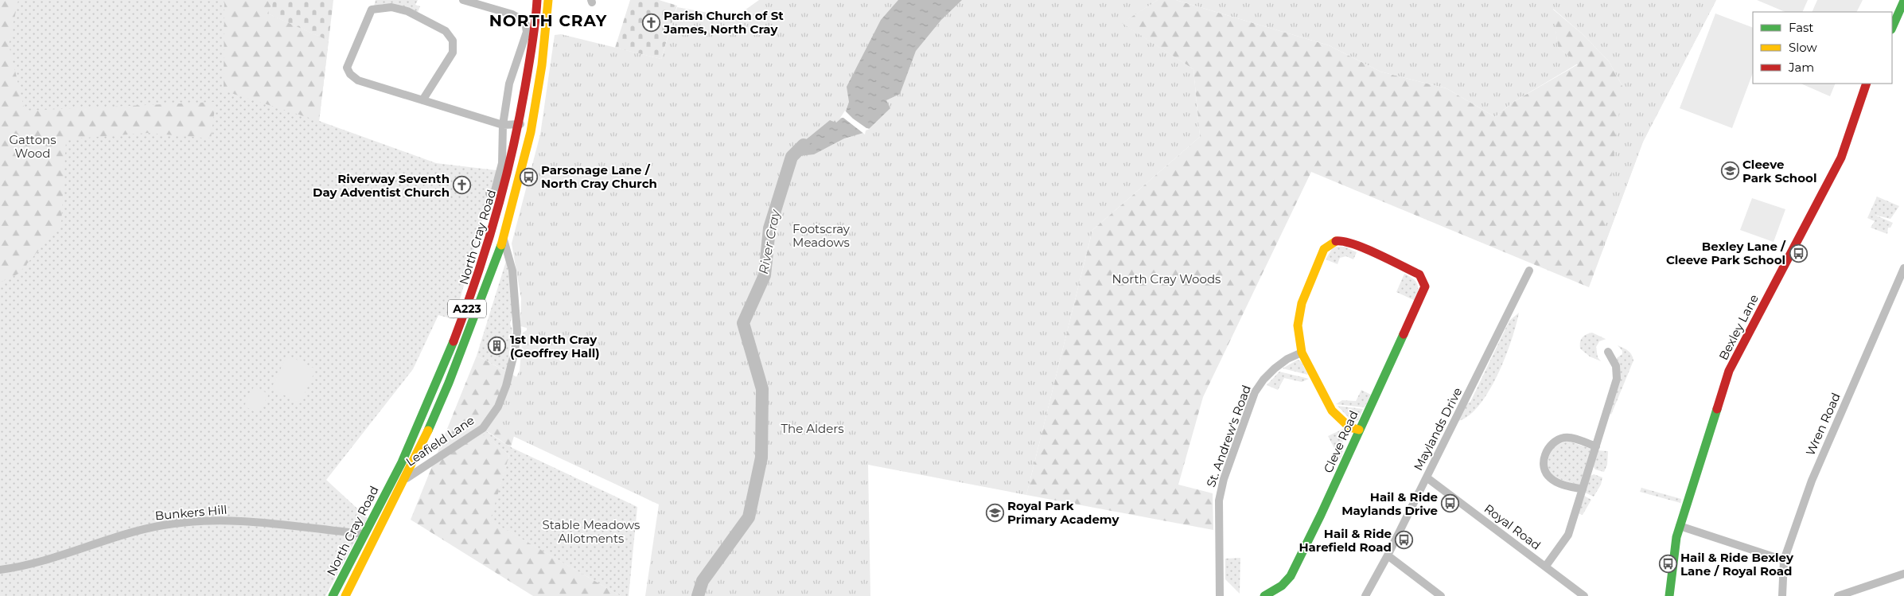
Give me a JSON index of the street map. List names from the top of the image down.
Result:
{
  "streets": {
    "main road": [
      "North Cray Road",
      "A223",
      "Bexley Lane",
      "Cleve Road"
    ],
    "street": [
      "Wren Road",
      "Maylands Drive",
      "St. Andrew's Road",
      "Leafield Lane",
      "Bunkers Hill",
      "Royal Road"
    ]
  },
  "crossings": [
    ["North Cray Road", "Leafield Lane"],
    ["North Cray Road", "Bunkers Hill"],
    ["Maylands Drive", "Royal Road"],
    ["St. Andrew's Road", "Cleve Road"]
  ],
  "districts": ["NORTH CRAY"],
  "water": ["River Cray"],
  "parks": [
    "Gattons Wood",
    "Footscray Meadows",
    "North Cray Woods",
    "The Alders",
    "Stable Meadows Allotments"
  ],
  "places": {
    "church": ["Parish Church of St James, North Cray", "Riverway Seventh Day Adventist Church"],
    "school or university": ["Cleeve Park School", "Royal Park Primary Academy"],
    "bus stop": [
      "Parsonage Lane / North Cray Church",
      "Bexley Lane / Cleeve Park School",
      "Hail & Ride Maylands Drive",
      "Hail & Ride Harefield Road",
      "Hail & Ride Bexley Lane / Royal Road"
    ],
    "building": ["1st North Cray (Geoffrey Hall)"]
  },
  "legend": ["Fast", "Slow", "Jam"]
}
